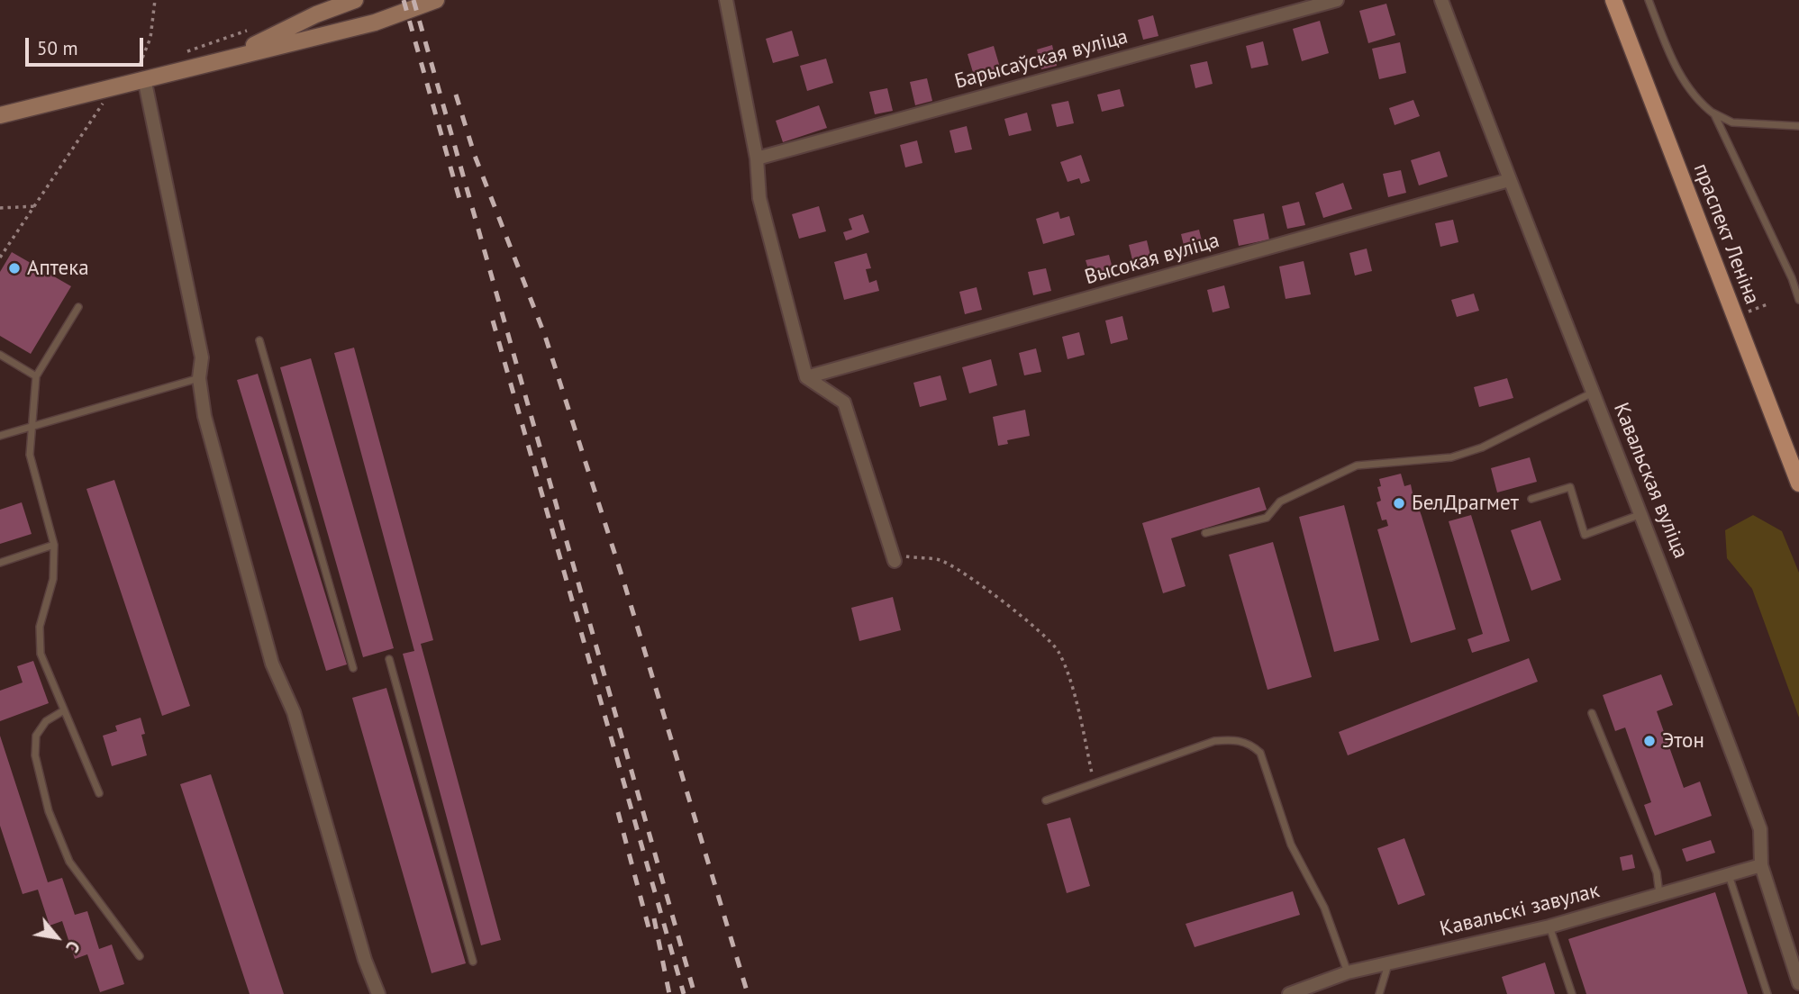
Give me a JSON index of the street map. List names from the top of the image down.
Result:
{
  "streets": {
    "main road": ["праспект Леніна"],
    "street": [
      "Барысаўская вуліца",
      "Высокая вуліца",
      "Кавальская вуліца",
      "Кавальскі завулак"
    ]
  },
  "crossings": [
    ["Высокая вуліца", "Кавальская вуліца"],
    ["Кавальская вуліца", "Кавальскі завулак"]
  ],
  "places": ["Аптека", "БелДрагмет", "Этон"],
  "scale_bar": "50 m",
  "north": "bottom right"
}
